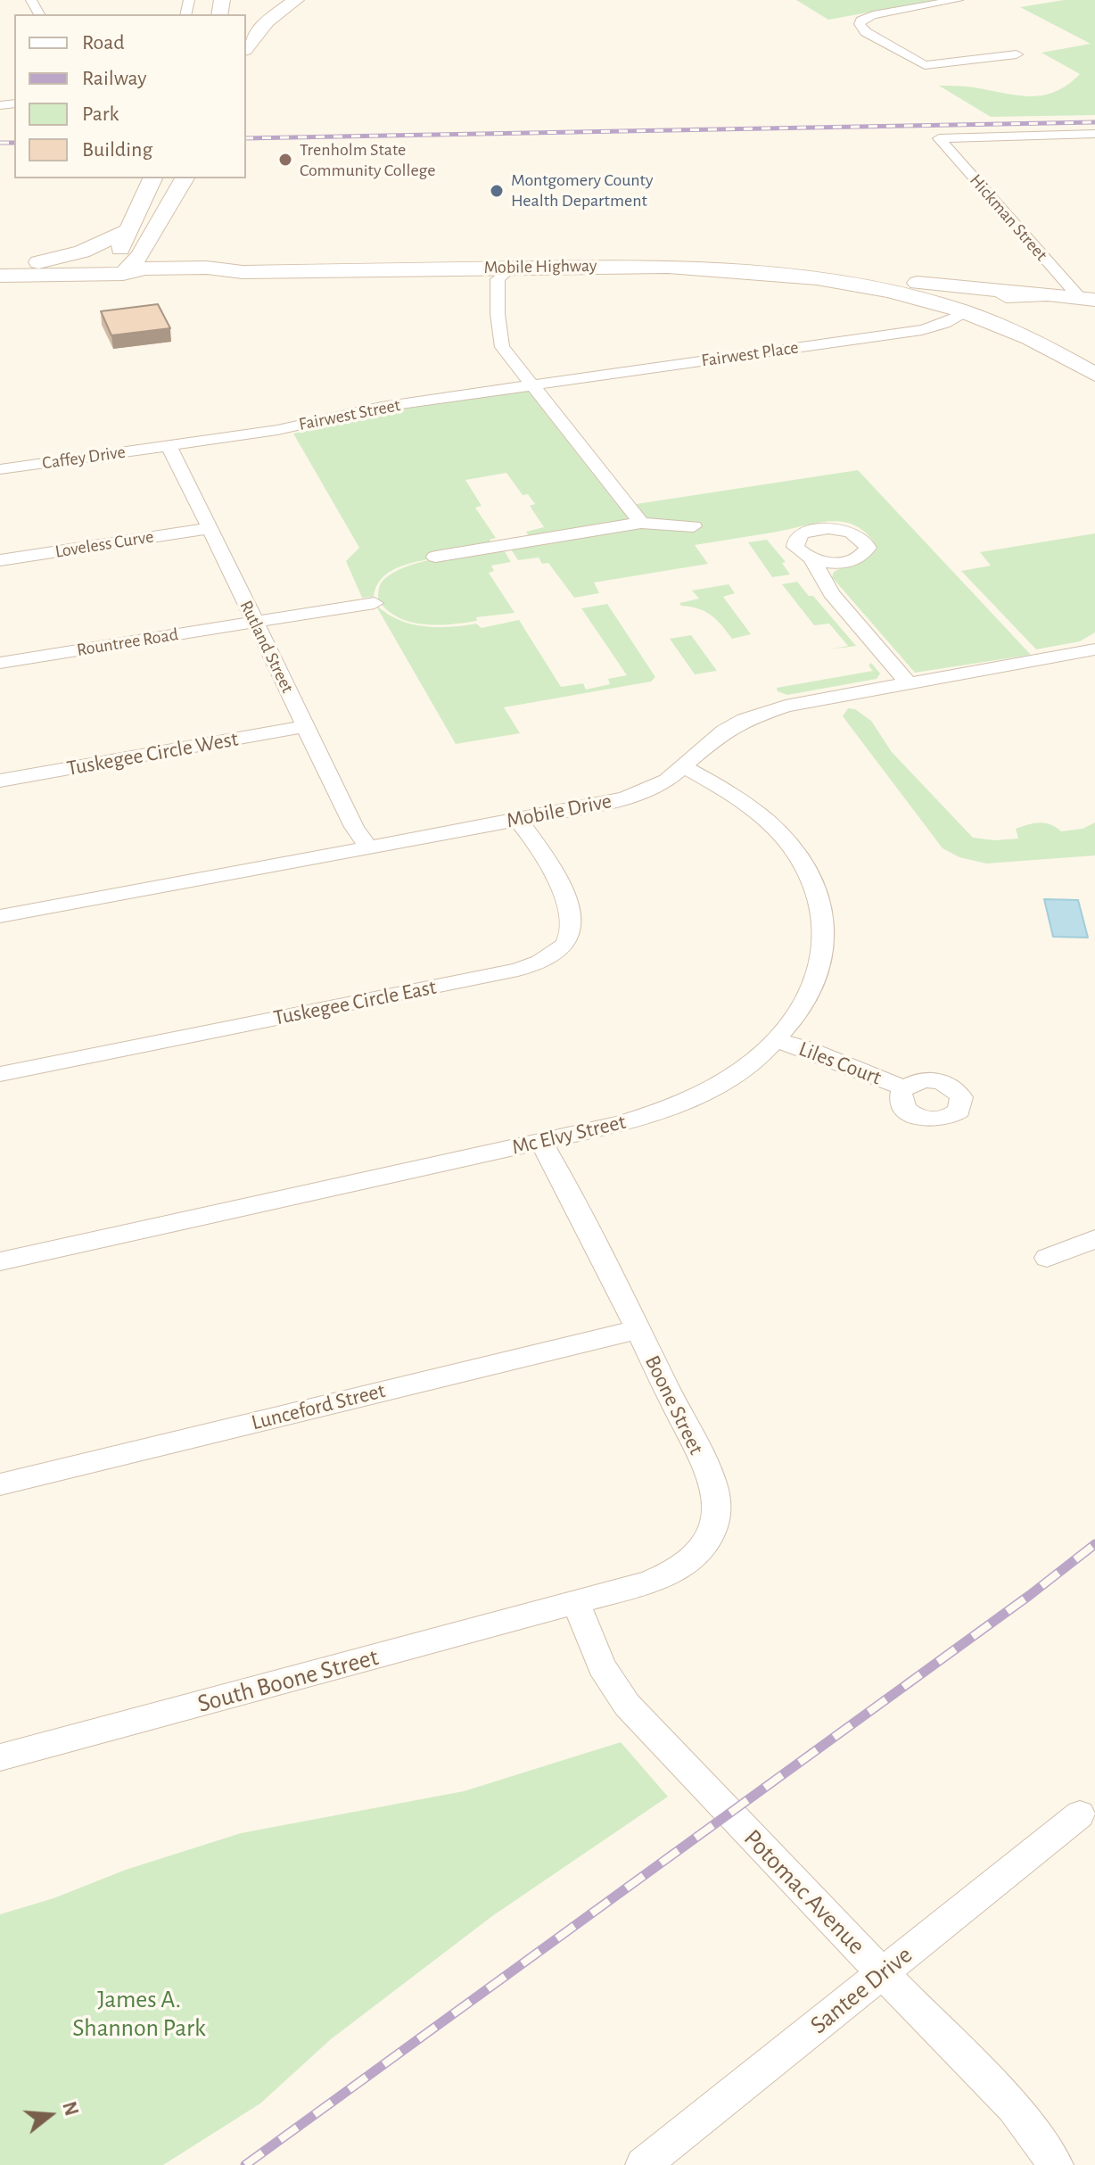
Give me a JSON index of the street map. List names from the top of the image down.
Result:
{
  "streets": {
    "main road": ["Mobile Highway"],
    "street": [
      "Hickman Street",
      "Fairwest Place",
      "Fairwest Street",
      "Caffey Drive",
      "Loveless Curve",
      "Rountree Road",
      "Rutland Street",
      "Tuskegee Circle West",
      "Mobile Drive",
      "Tuskegee Circle East",
      "Liles Court",
      "Mc Elvy Street",
      "Boone Street",
      "Lunceford Street",
      "South Boone Street",
      "Potomac Avenue",
      "Santee Drive"
    ]
  },
  "crossings": [
    ["Fairwest Place", "Fairwest Street"],
    ["Fairwest Street", "Caffey Drive"],
    ["Fairwest Street", "Rutland Street"],
    ["Caffey Drive", "Rutland Street"],
    ["Loveless Curve", "Rutland Street"],
    ["Rountree Road", "Rutland Street"],
    ["Rutland Street", "Tuskegee Circle West"],
    ["Rutland Street", "Mobile Drive"],
    ["Mobile Drive", "Tuskegee Circle East"],
    ["Mobile Drive", "Mc Elvy Street"],
    ["Liles Court", "Mc Elvy Street"],
    ["Mc Elvy Street", "Boone Street"],
    ["Boone Street", "Lunceford Street"],
    ["Boone Street", "South Boone Street"],
    ["Boone Street", "Potomac Avenue"],
    ["South Boone Street", "Potomac Avenue"],
    ["Potomac Avenue", "Santee Drive"]
  ],
  "parks": ["James A. Shannon Park"],
  "places": ["Trenholm State Community College", "Montgomery County Health Department"],
  "legend": [
    "Road",
    "Railway",
    "Park",
    "Building"
  ],
  "north": "right"
}
